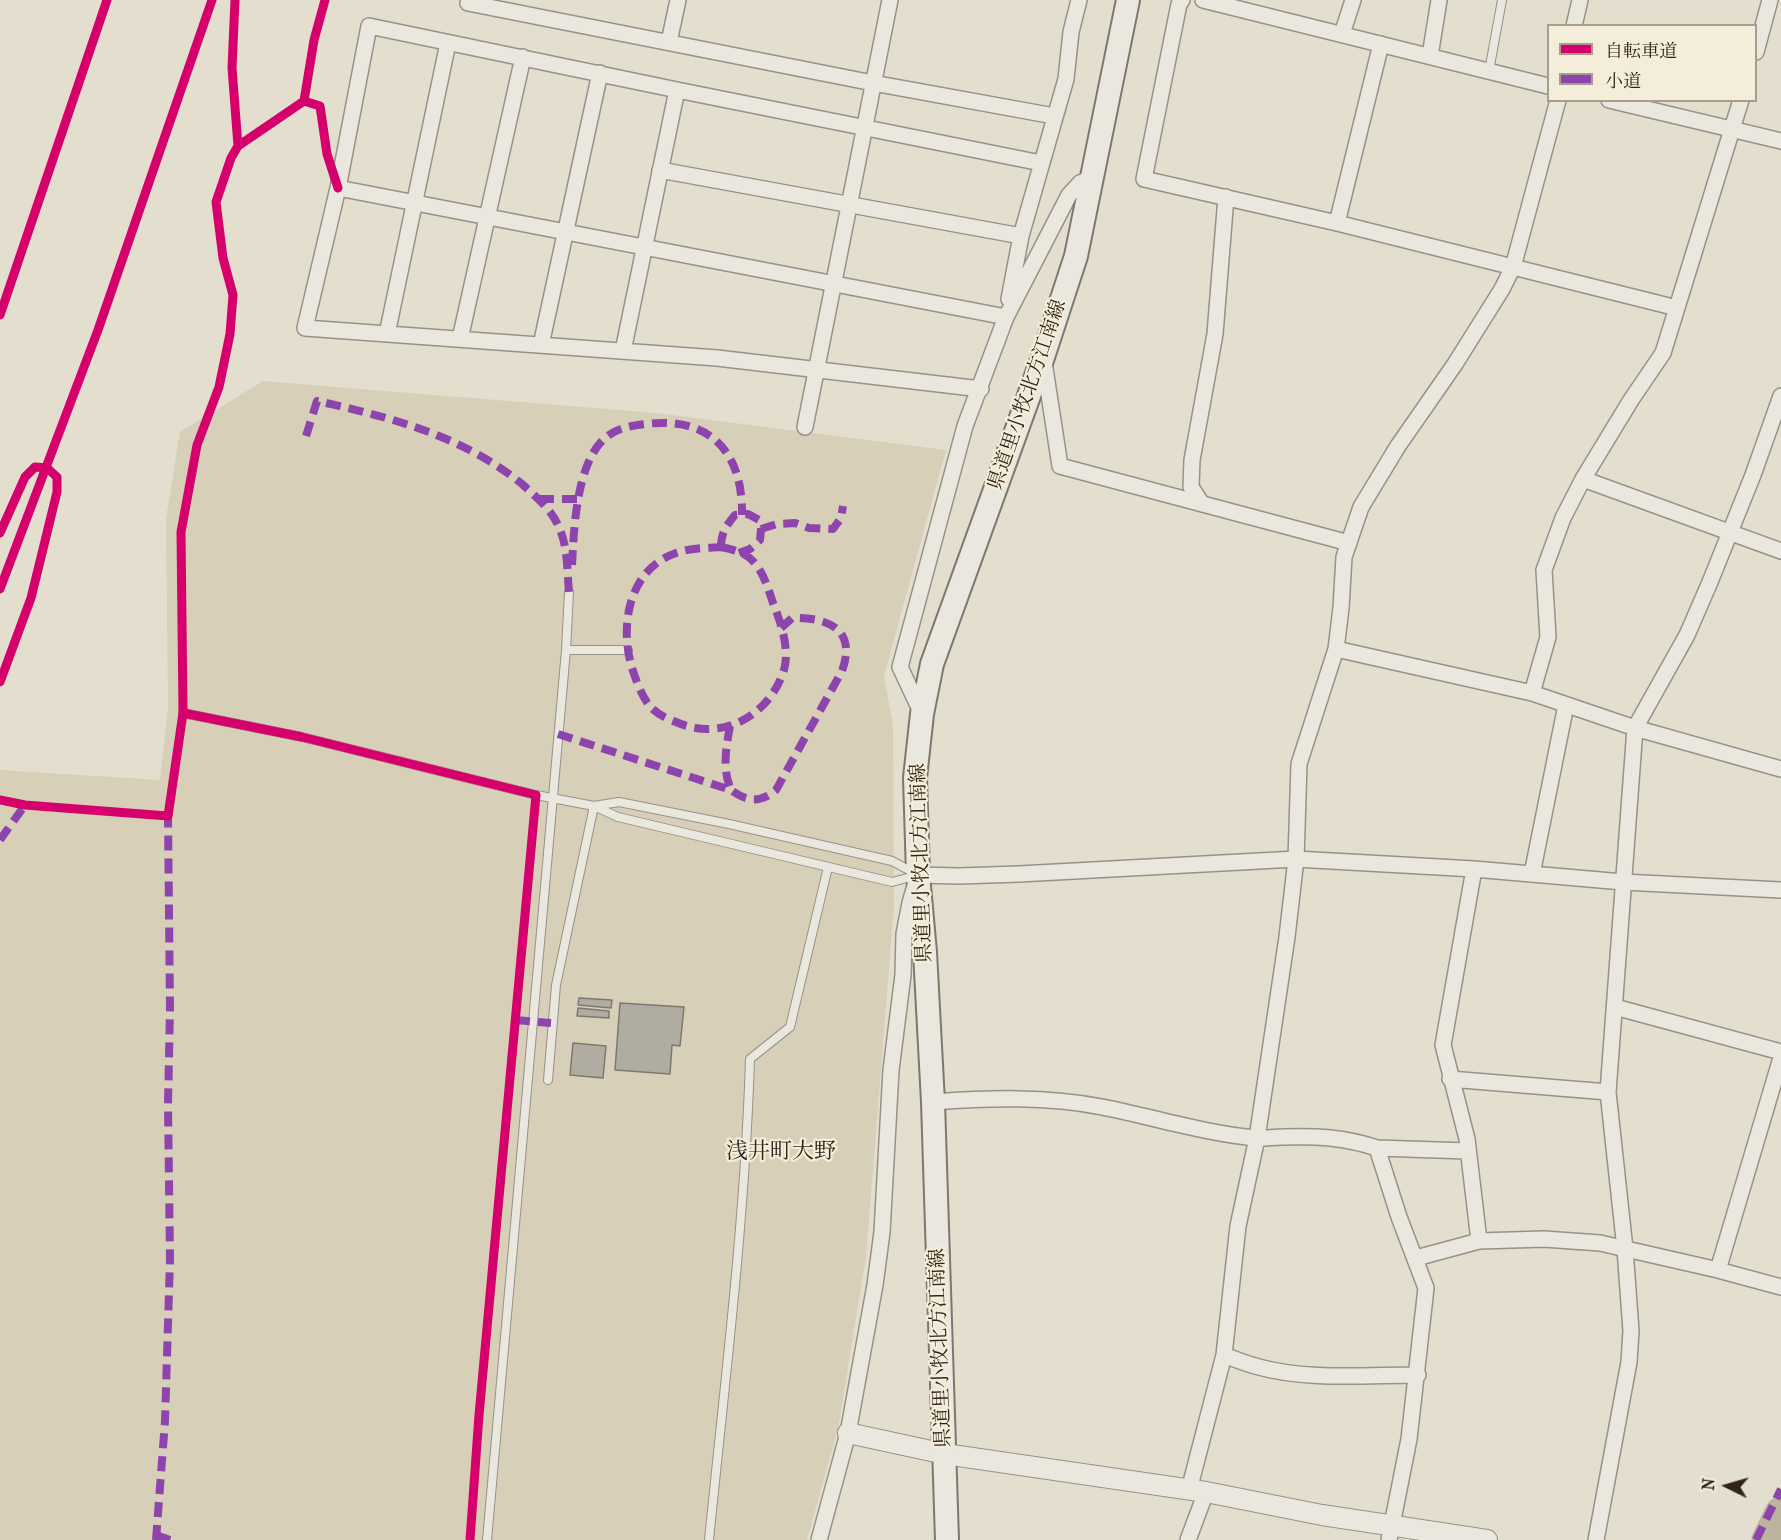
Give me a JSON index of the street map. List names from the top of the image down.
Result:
{
  "streets": {
    "main road": ["県道里小牧北方江南線"]
  },
  "districts": ["浅井町大野"],
  "legend": ["自転車道", "小道"],
  "north": "left"
}
